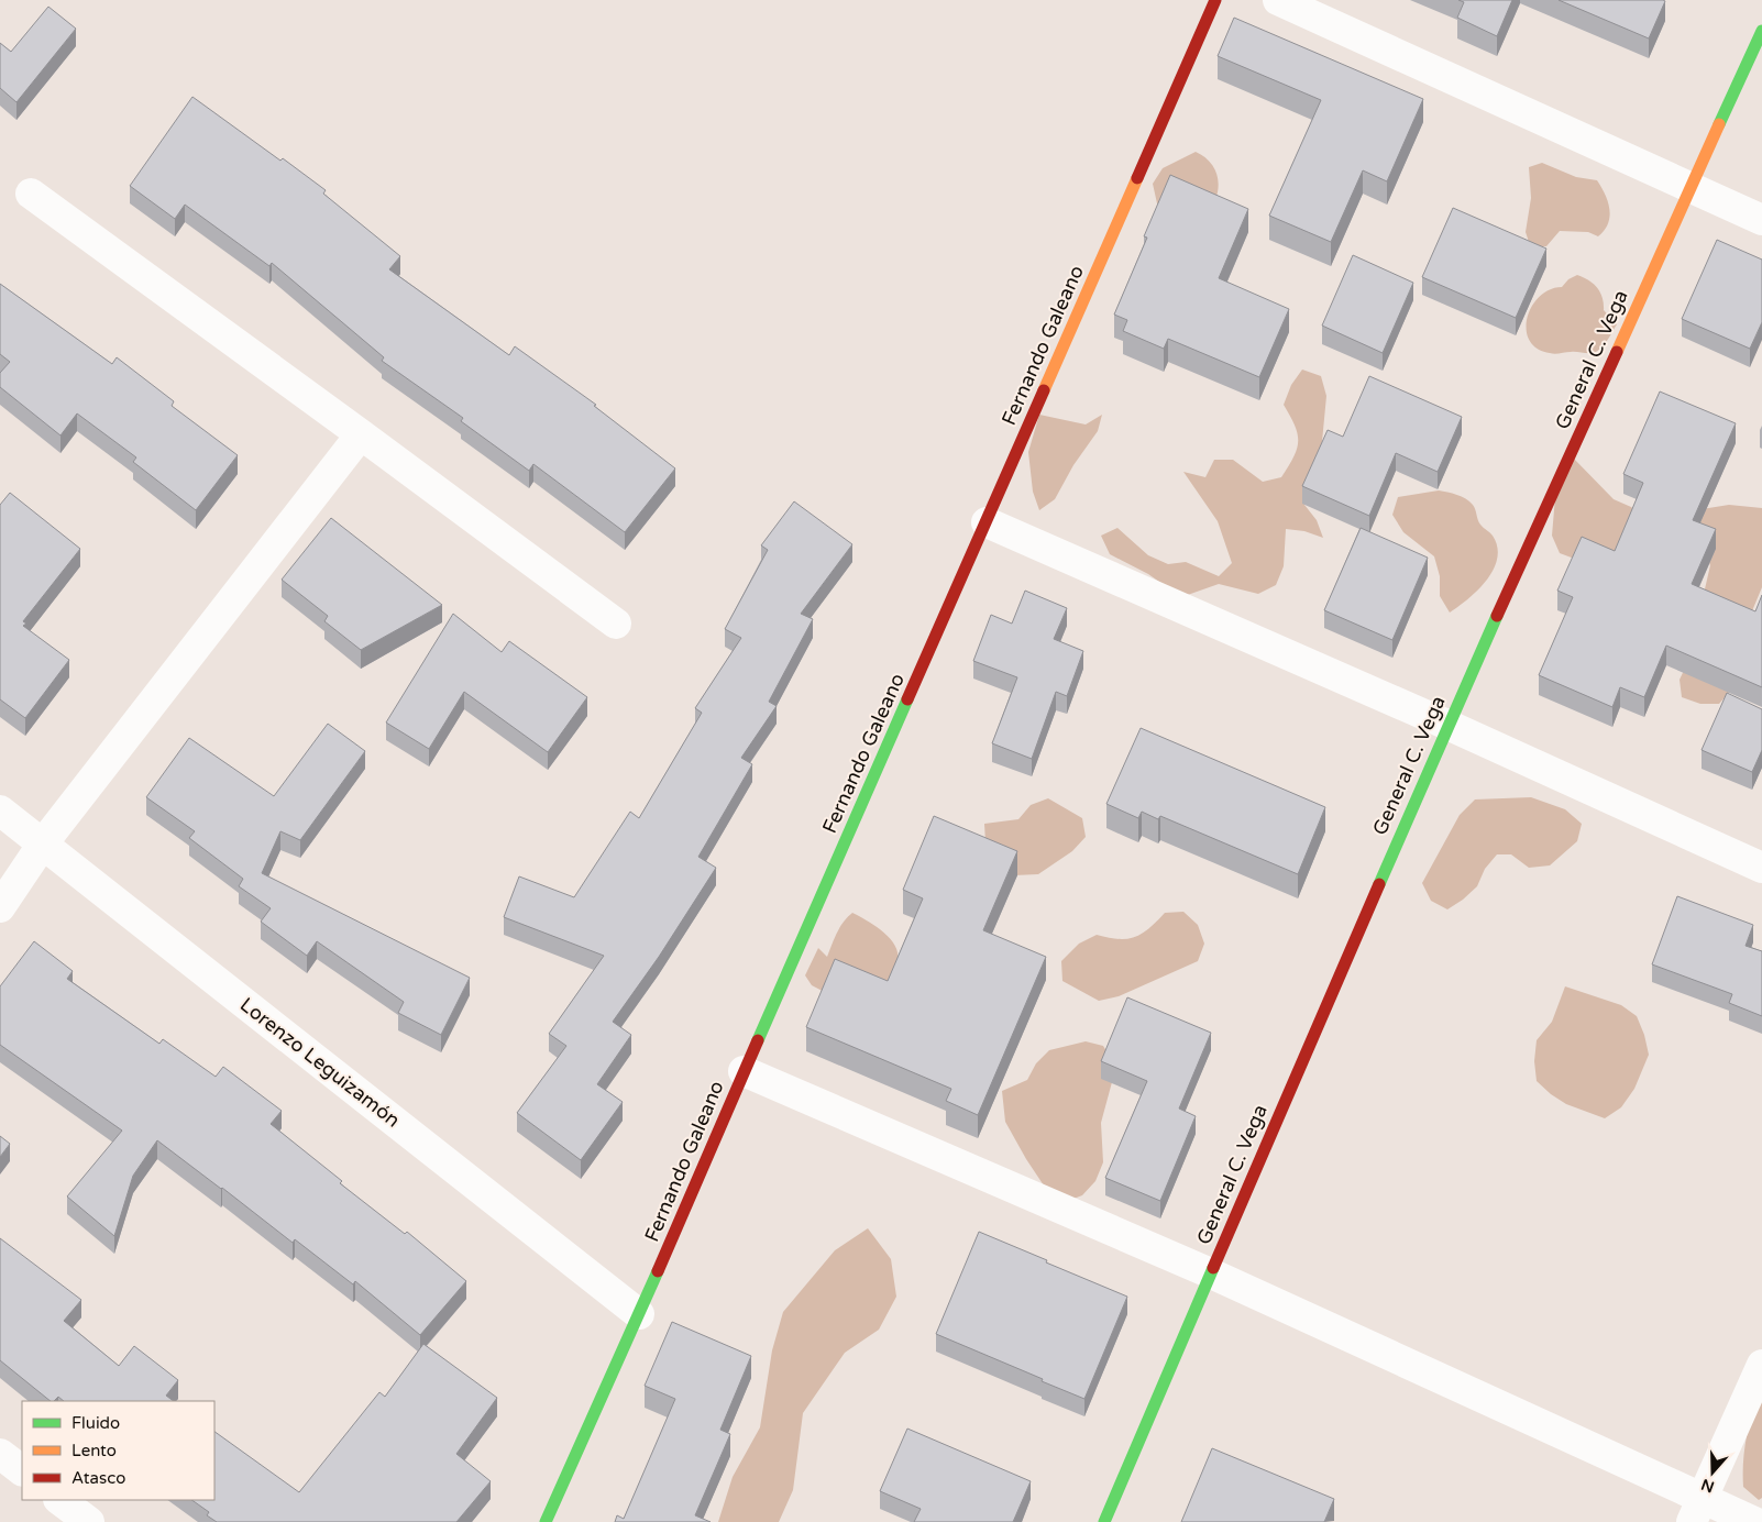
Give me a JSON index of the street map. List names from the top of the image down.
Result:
{
  "streets": {
    "street": ["Fernando Galeano", "General C. Vega", "Lorenzo Leguizamón"]
  },
  "crossings": [
    ["Fernando Galeano", "Lorenzo Leguizamón"]
  ],
  "legend": ["Fluido", "Lento", "Atasco"],
  "north": "bottom"
}
